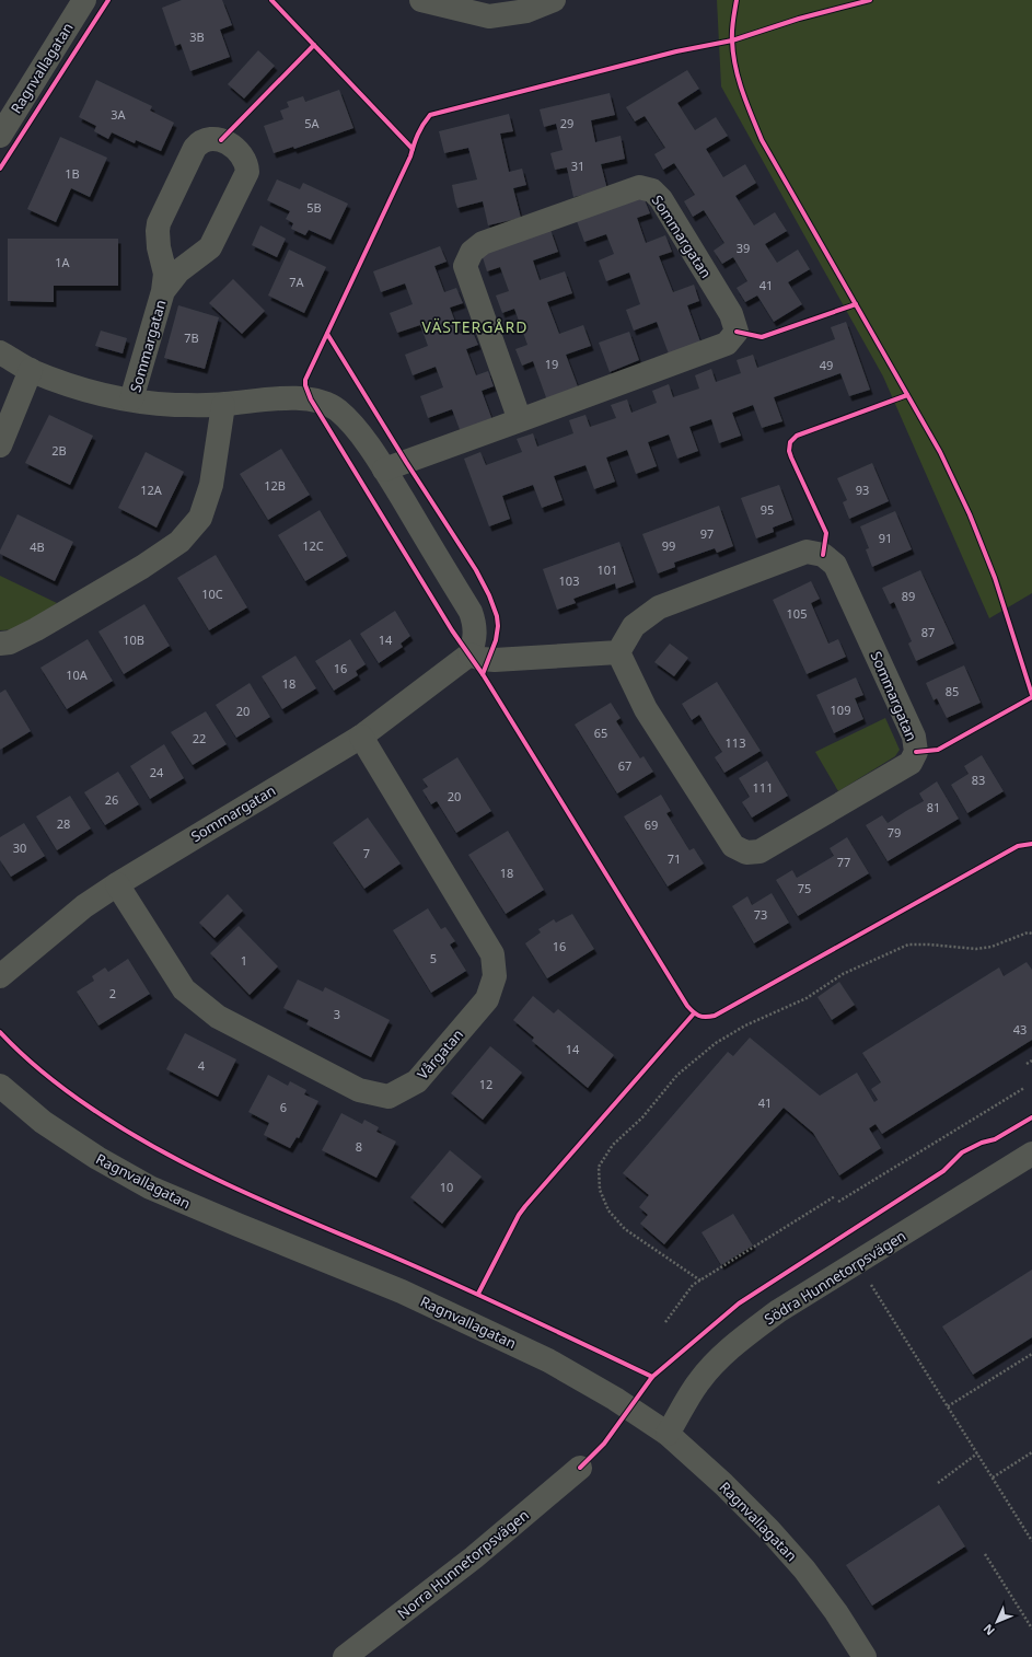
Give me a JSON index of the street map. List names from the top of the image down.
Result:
{
  "streets": {
    "street": [
      "Ragnvallagatan",
      "Sommargatan",
      "Vårgatan",
      "Södra Hunnetorpsvägen",
      "Norra Hunnetorpsvägen"
    ]
  },
  "crossings": [
    ["Ragnvallagatan", "Södra Hunnetorpsvägen"],
    ["Sommargatan", "Vårgatan"]
  ],
  "districts": ["VÄSTERGÅRD"],
  "house_numbers": [
    "3B",
    "3A",
    "5A",
    "29",
    "31",
    "1B",
    "5B",
    "39",
    "1A",
    "7A",
    "41",
    "7B",
    "19",
    "49",
    "2B",
    "12B",
    "12A",
    "93",
    "95",
    "97",
    "91",
    "12C",
    "99",
    "4B",
    "101",
    "103",
    "10C",
    "89",
    "105",
    "87",
    "10B",
    "14",
    "16",
    "10A",
    "18",
    "85",
    "109",
    "20",
    "65",
    "22",
    "113",
    "67",
    "24",
    "83",
    "111",
    "20",
    "26",
    "81",
    "28",
    "69",
    "79",
    "30",
    "7",
    "71",
    "77",
    "18",
    "75",
    "73",
    "16",
    "5",
    "1",
    "2",
    "3",
    "43",
    "14",
    "4",
    "12",
    "41",
    "6",
    "8",
    "10"
  ],
  "north": "bottom left"
}
